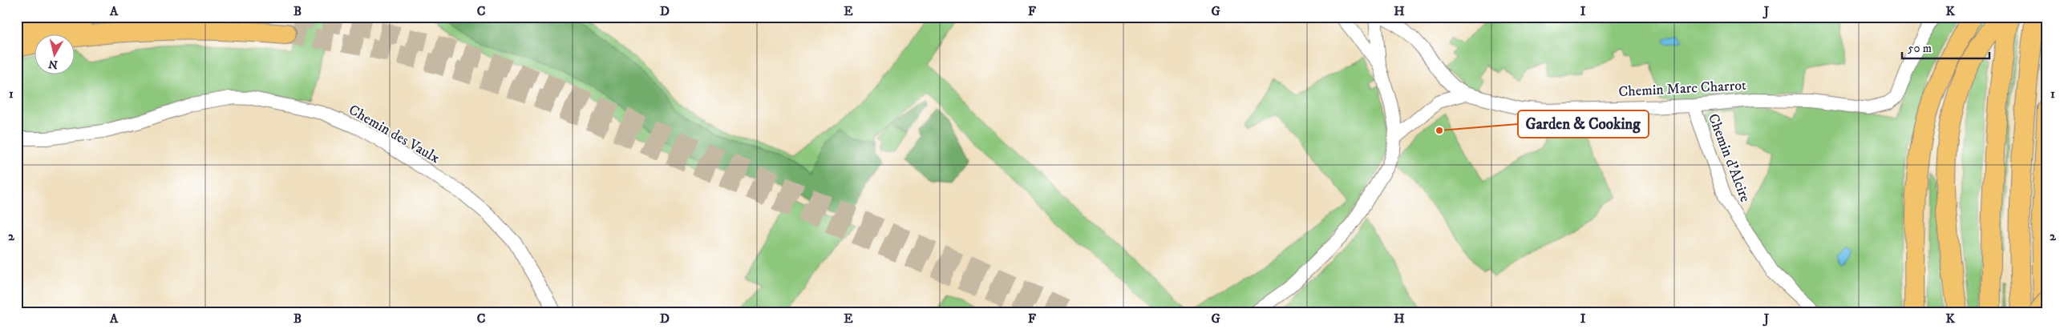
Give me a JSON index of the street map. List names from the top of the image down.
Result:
{
  "streets": {
    "street": ["Chemin Marc Charrot", "Chemin des Vaulx", "Chemin d'Alcire"]
  },
  "crossings": [
    ["Chemin Marc Charrot", "Chemin d'Alcire"]
  ],
  "places": ["Garden & Cooking"],
  "scale_bar": "50 m",
  "north": "bottom",
  "grid": {
    "columns": [
      "A",
      "B",
      "C",
      "D",
      "E",
      "F",
      "G",
      "H",
      "I",
      "J",
      "K"
    ],
    "rows": ["1", "2"]
  }
}
